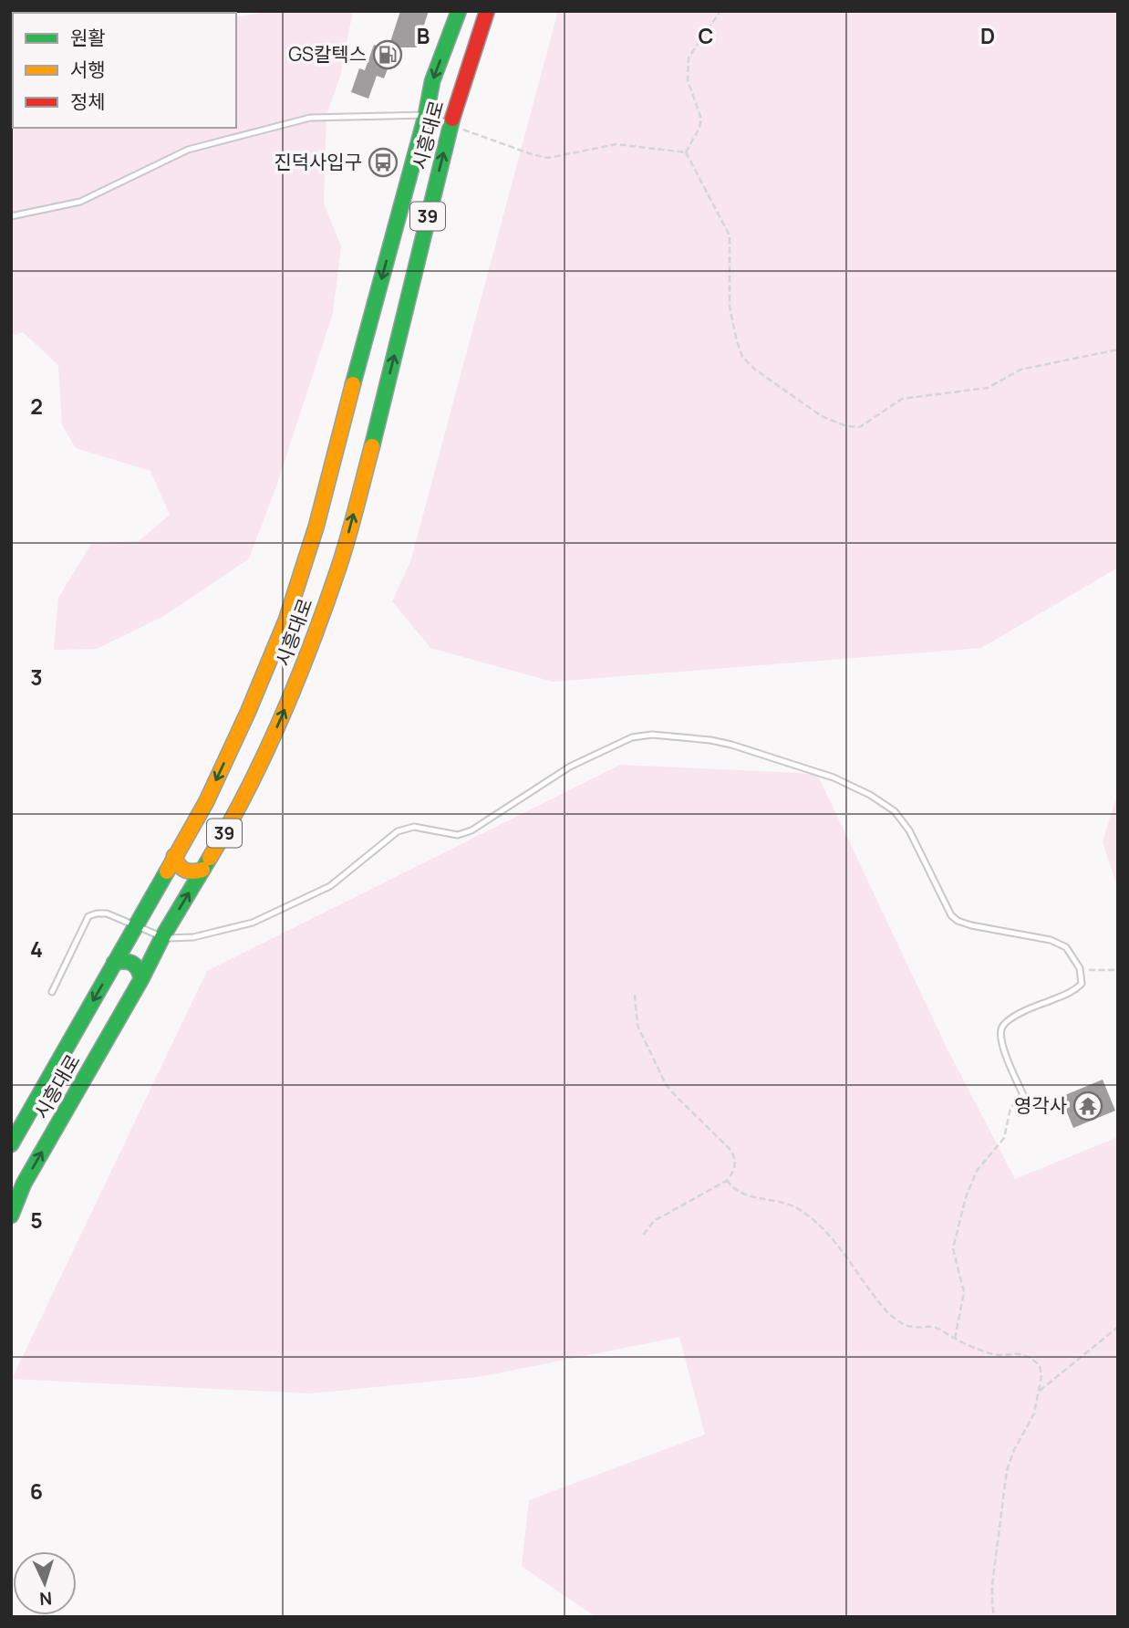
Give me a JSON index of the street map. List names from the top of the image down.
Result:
{
  "streets": {
    "main road": ["시흥대로", "39"]
  },
  "places": {
    "fuel station": ["GS칼텍스"],
    "bus stop": ["진덕사입구"],
    "temple": ["영각사"]
  },
  "legend": ["원활", "서행", "정체"],
  "north": "bottom",
  "grid": {
    "columns": ["B", "C", "D"],
    "rows": [
      "2",
      "3",
      "4",
      "5",
      "6"
    ]
  }
}
